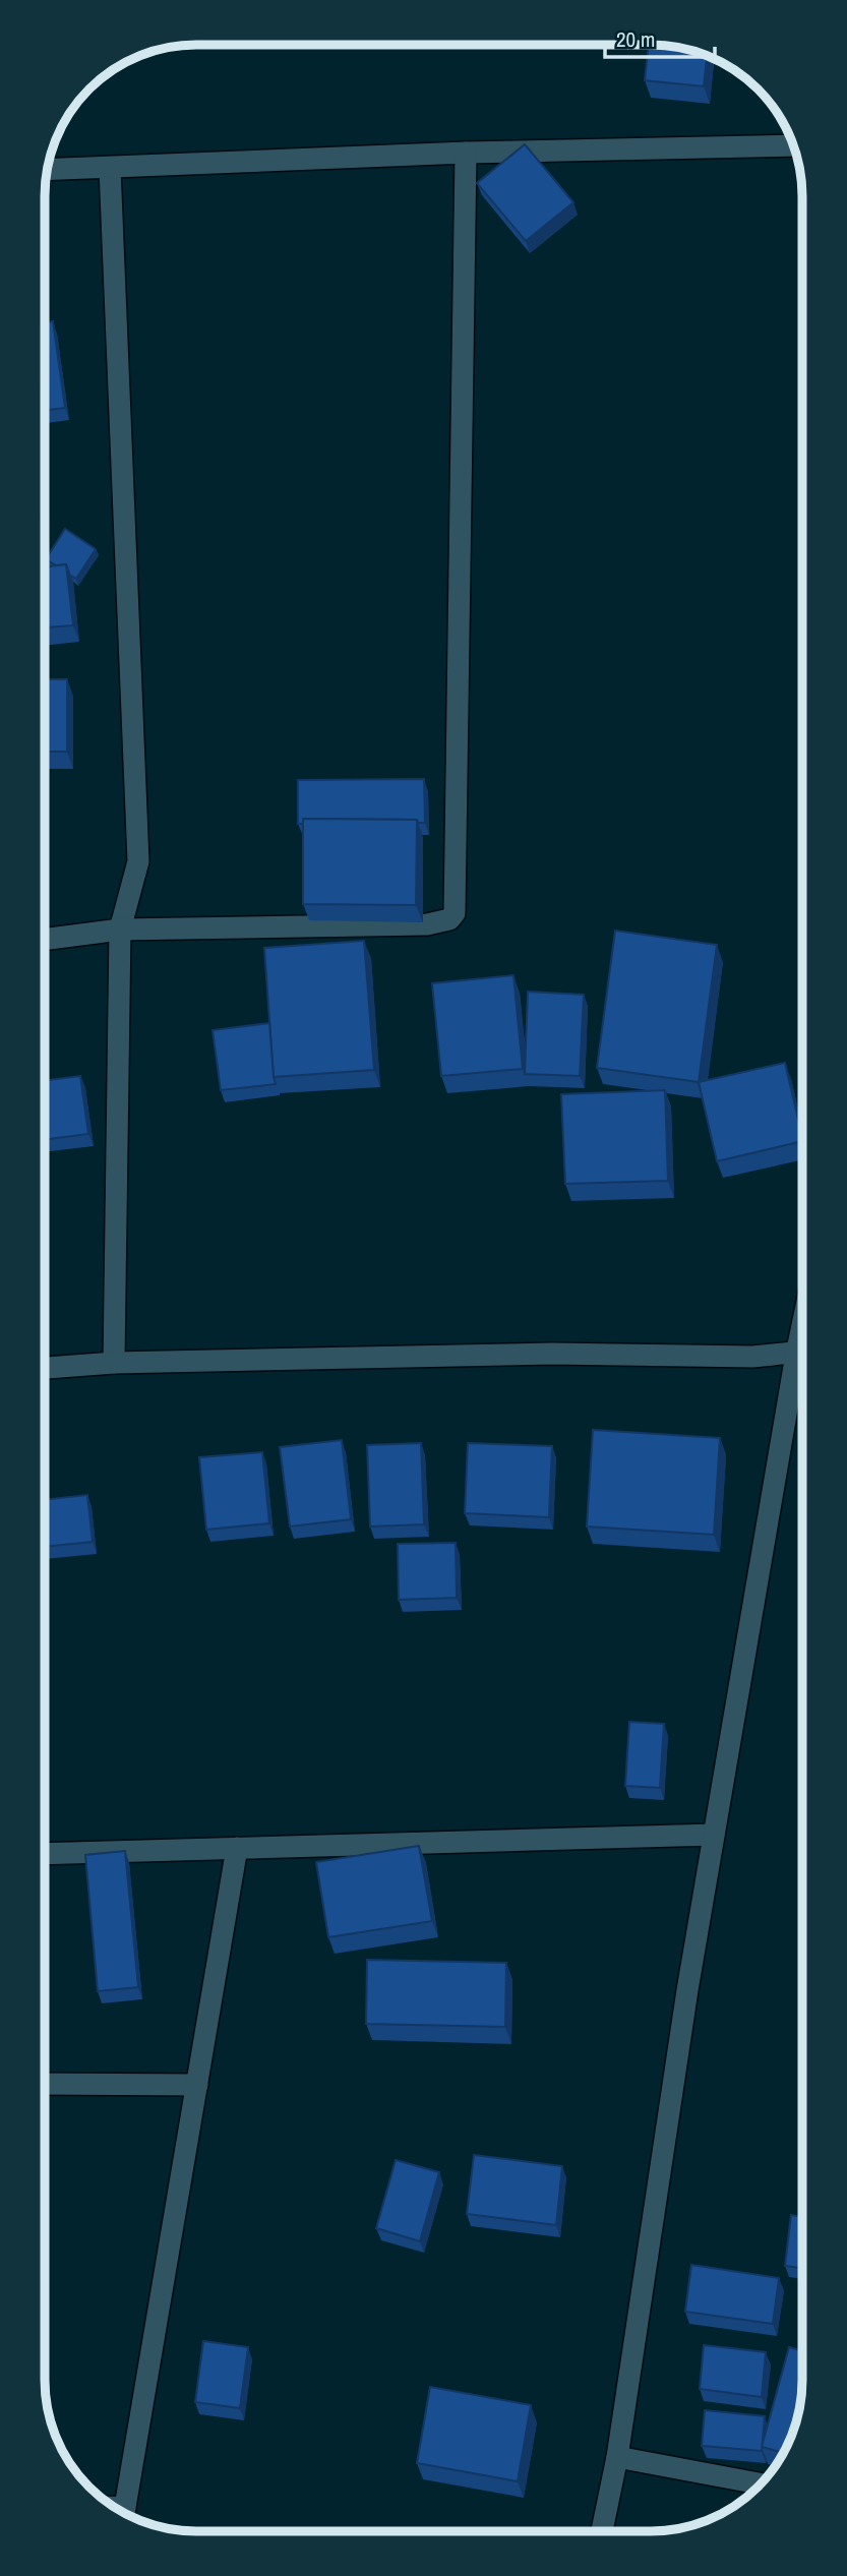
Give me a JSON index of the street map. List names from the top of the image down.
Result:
{
  "scale_bar": "20 m"
}
